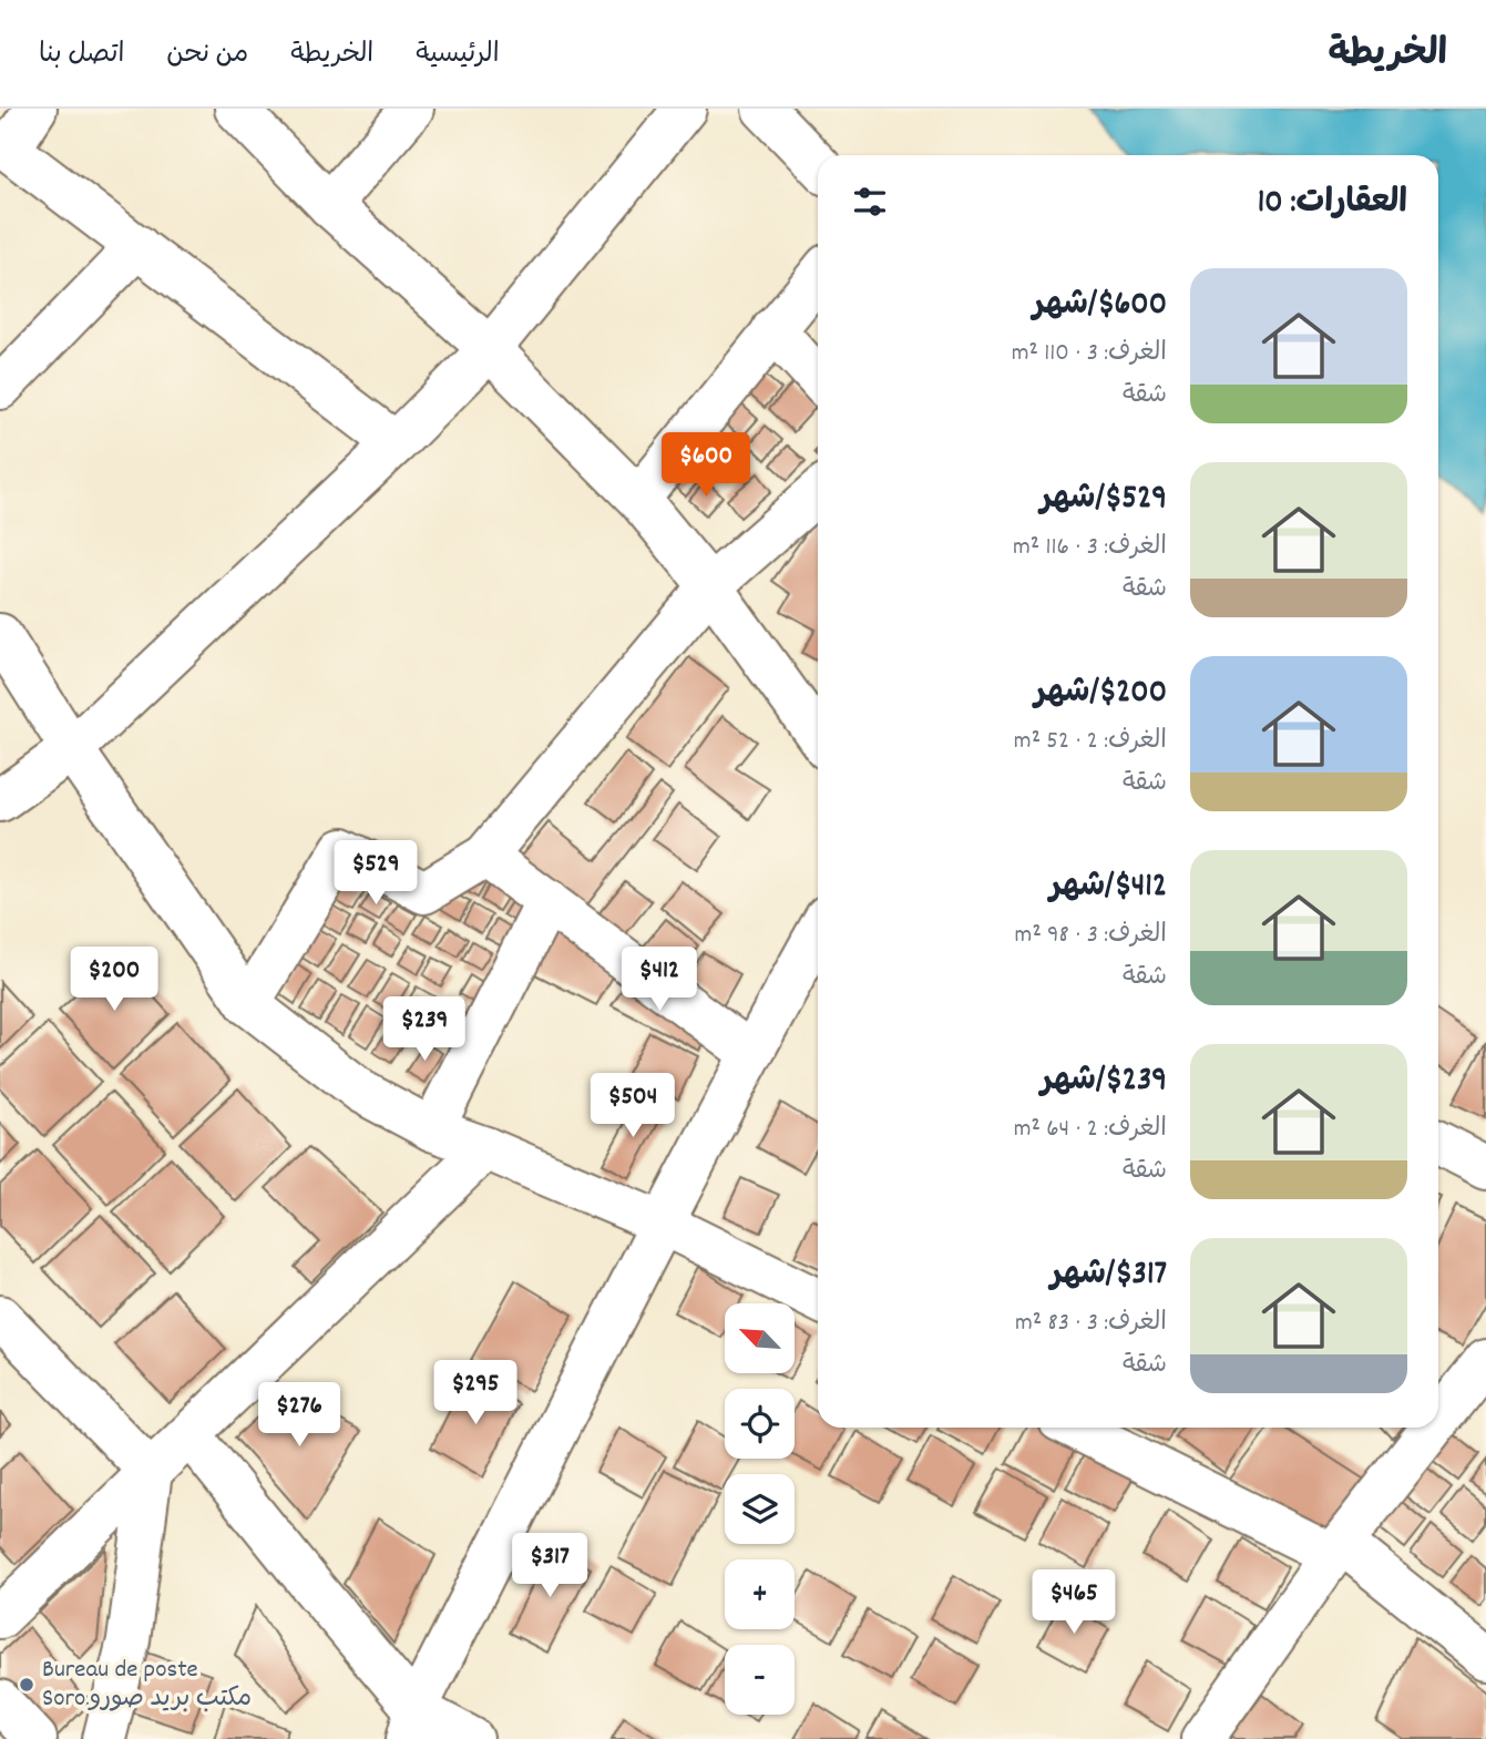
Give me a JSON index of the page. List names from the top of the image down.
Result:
{
  "places": ["Bureau de poste Soro;مكتب بريد صورو"],
  "north": "top left",
  "page": {
    "header": "الخريطة",
    "nav": [
      "الرئيسية",
      "الخريطة",
      "من نحن",
      "اتصل بنا"
    ],
    "heading": "العقارات: 10",
    "list": [
      {
        "name": "$600/شهر",
        "note": "الغرف: 3 · 110 m² · شقة"
      },
      {
        "name": "$529/شهر",
        "note": "الغرف: 3 · 116 m² · شقة"
      },
      {
        "name": "$200/شهر",
        "note": "الغرف: 2 · 52 m² · شقة"
      },
      {
        "name": "$412/شهر",
        "note": "الغرف: 3 · 98 m² · شقة"
      },
      {
        "name": "$239/شهر",
        "note": "الغرف: 2 · 64 m² · شقة"
      },
      {
        "name": "$317/شهر",
        "note": "الغرف: 3 · 83 m² · شقة"
      }
    ],
    "price": [
      "$600",
      "$529",
      "$200",
      "$412",
      "$239",
      "$504",
      "$295",
      "$276",
      "$317",
      "$465"
    ],
    "map_buttons": ["+", "−"]
  }
}
